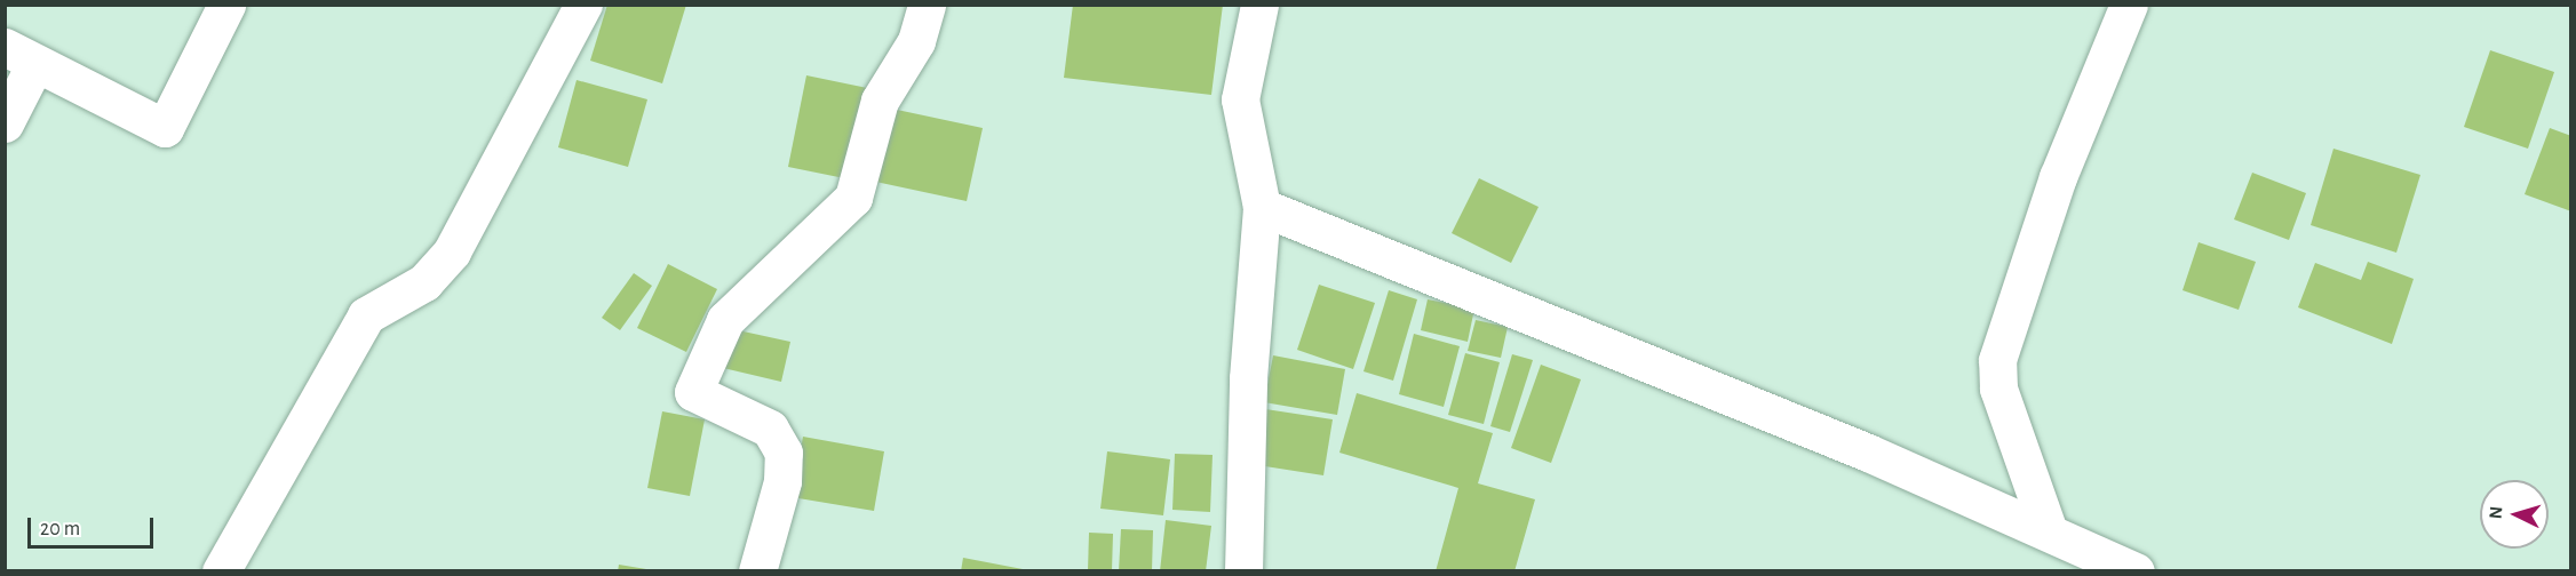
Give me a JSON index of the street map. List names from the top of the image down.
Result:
{
  "scale_bar": "20 m",
  "north": "left"
}
